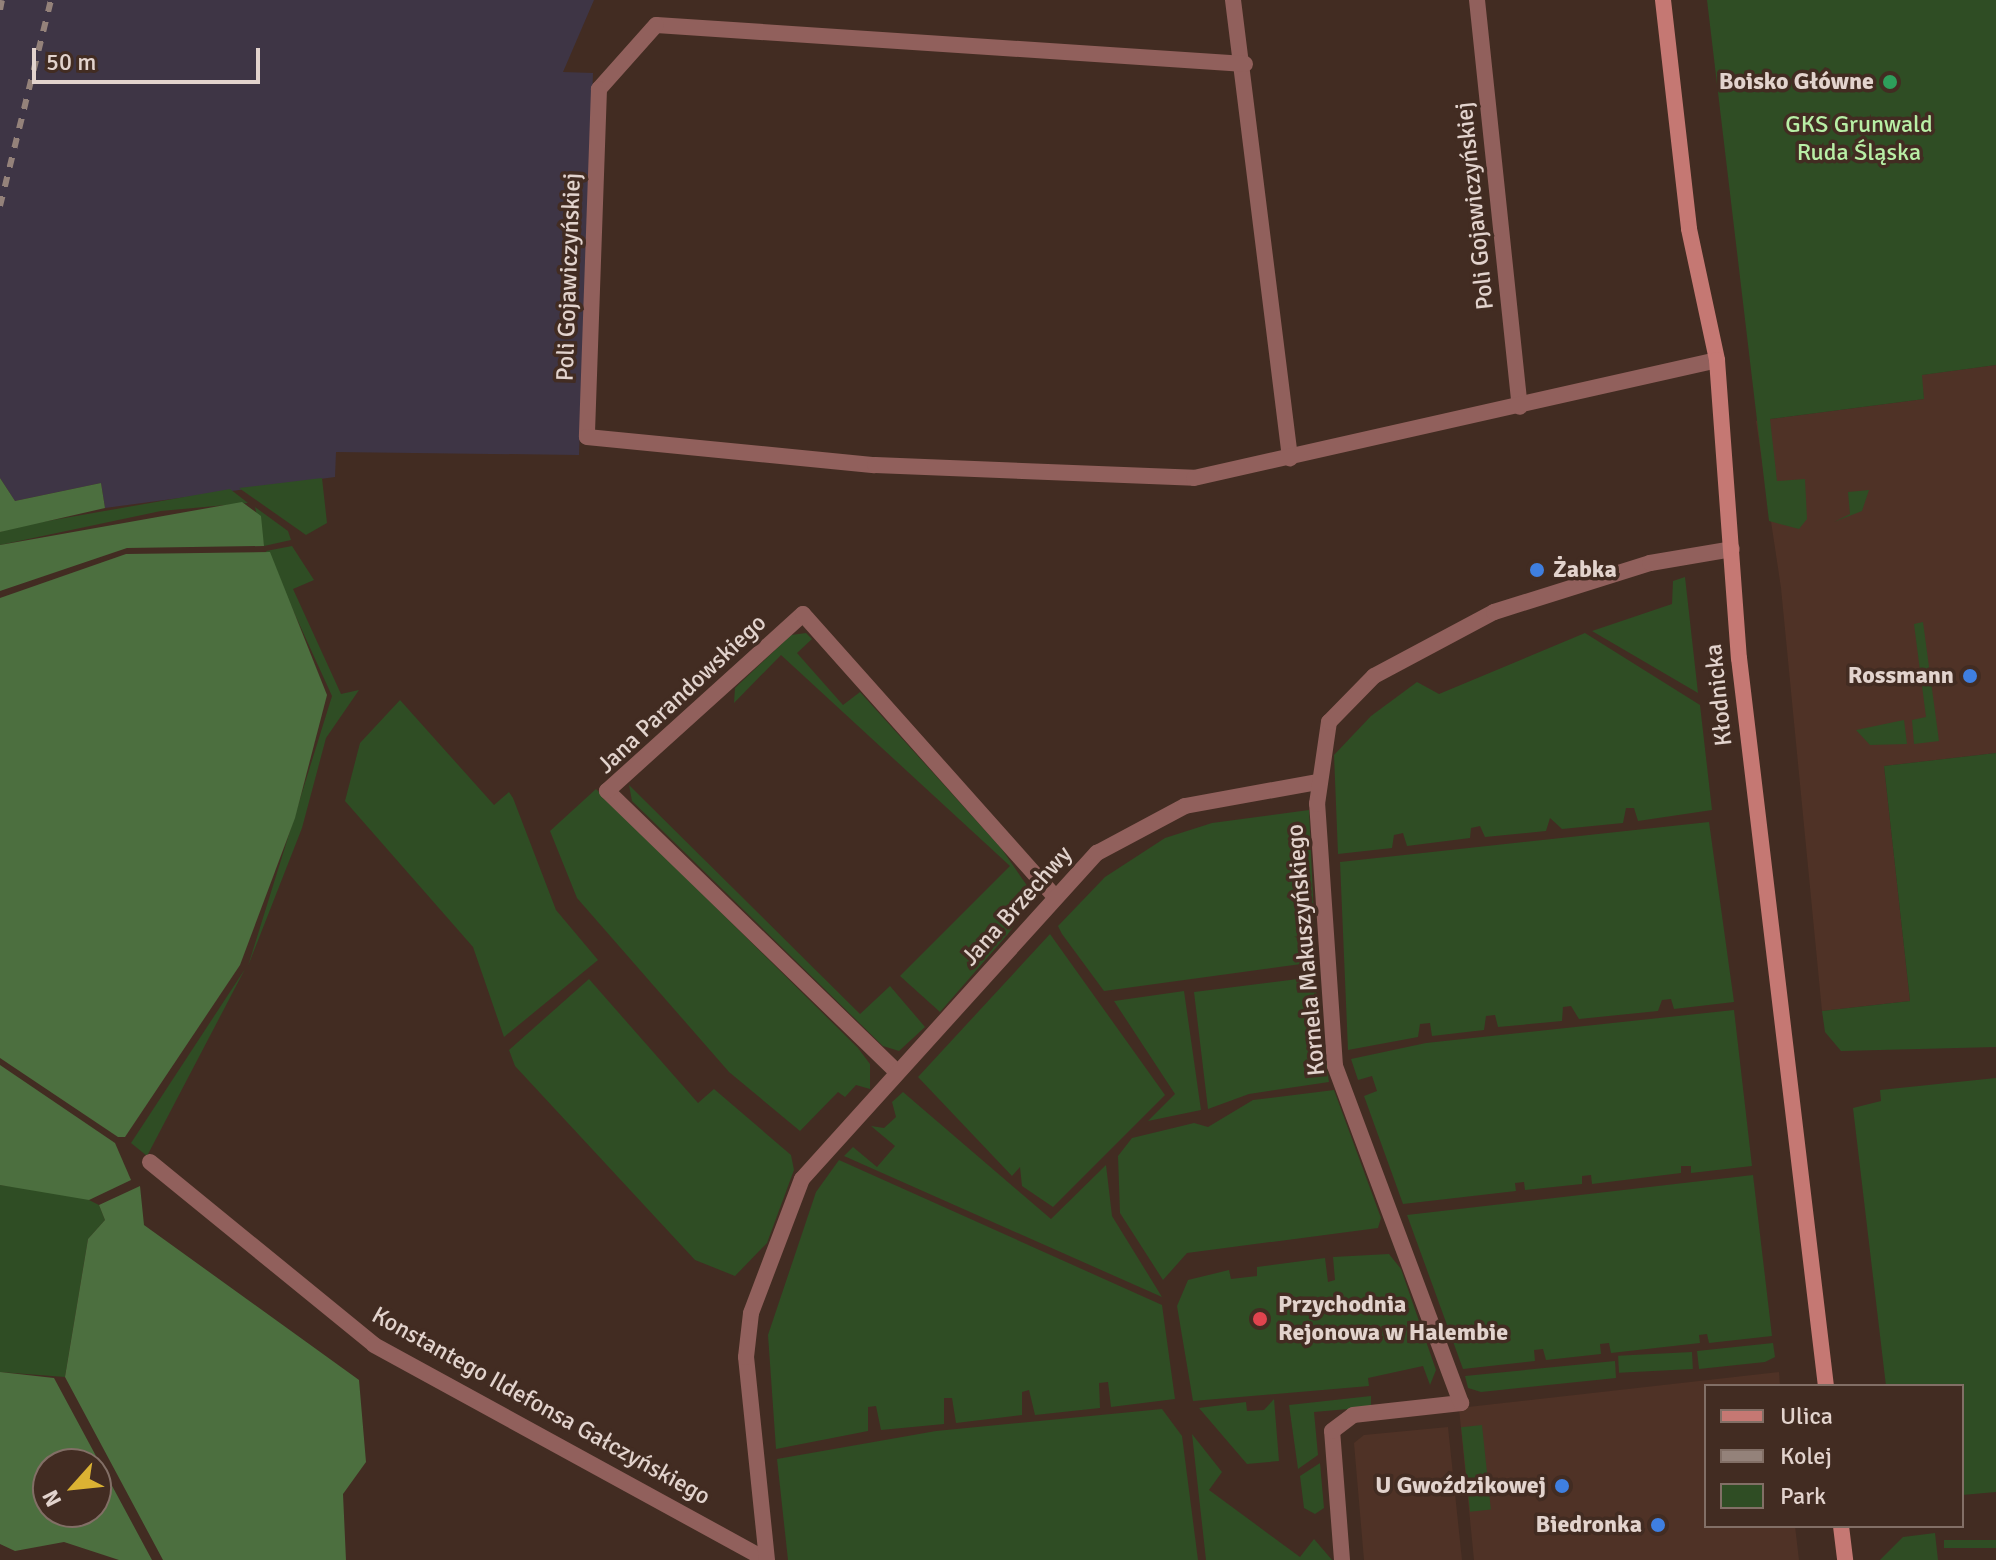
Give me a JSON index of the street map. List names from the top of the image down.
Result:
{
  "streets": {
    "street": [
      "Poli Gojawiczyńskiej",
      "Jana Parandowskiego",
      "Kłodnicka",
      "Jana Brzechwy",
      "Kornela Makuszyńskiego",
      "Konstantego Ildefonsa Gałczyńskiego"
    ]
  },
  "crossings": [
    ["Poli Gojawiczyńskiej", "Kłodnicka"],
    ["Jana Parandowskiego", "Jana Brzechwy"],
    ["Jana Brzechwy", "Kornela Makuszyńskiego"],
    ["Jana Brzechwy", "Konstantego Ildefonsa Gałczyńskiego"]
  ],
  "parks": ["GKS Grunwald Ruda Śląska"],
  "places": [
    "Boisko Główne",
    "Żabka",
    "Rossmann",
    "Przychodnia Rejonowa w Halembie",
    "U Gwoździkowej",
    "Biedronka"
  ],
  "legend": ["Ulica", "Kolej", "Park"],
  "scale_bar": "50 m",
  "north": "bottom left"
}
